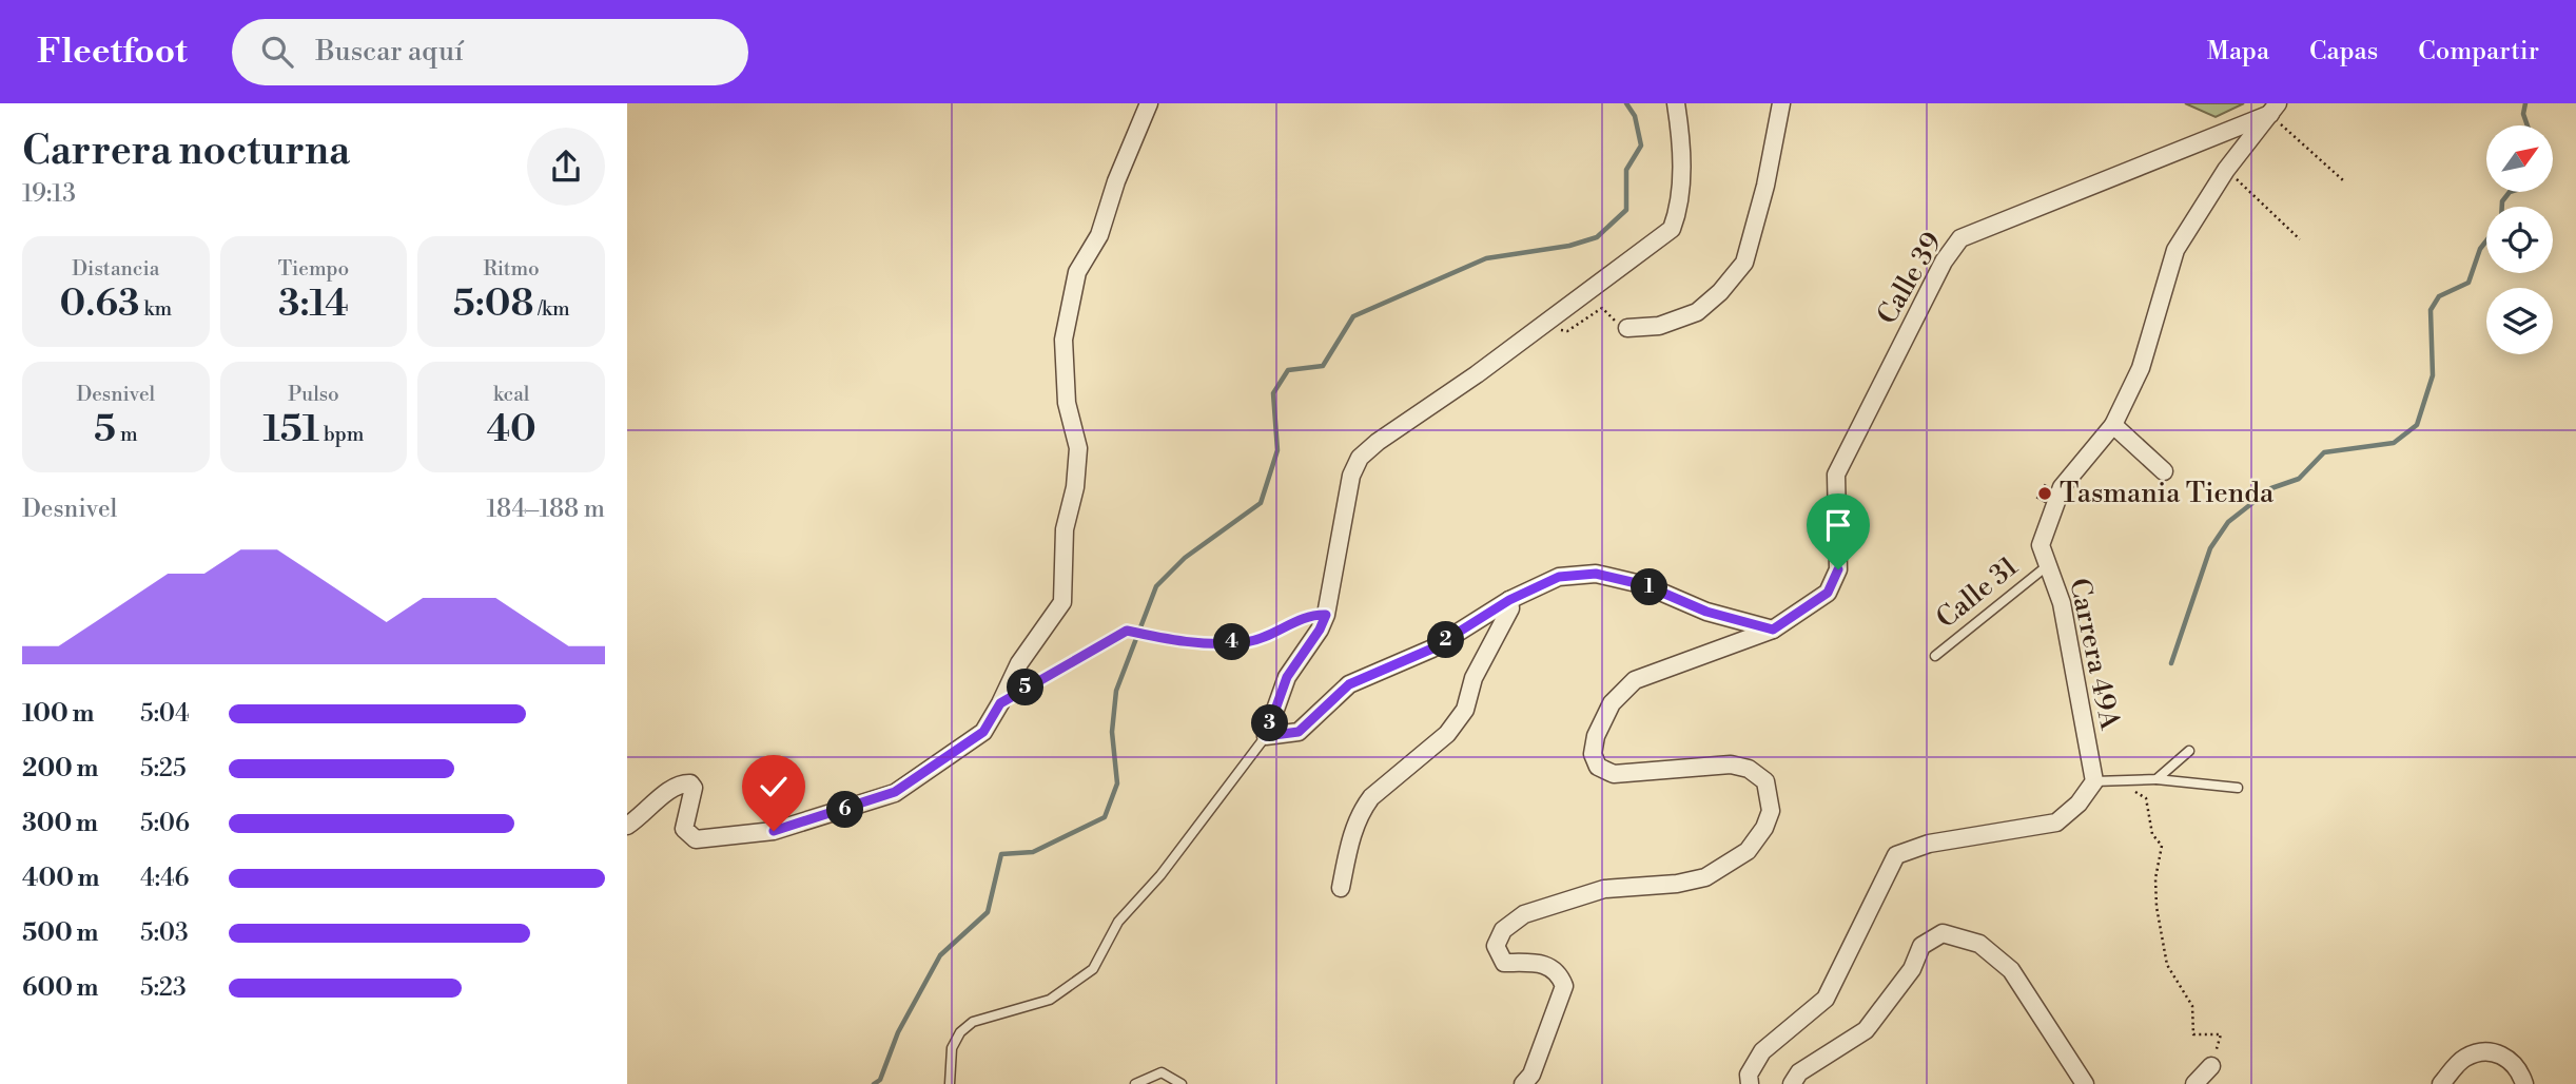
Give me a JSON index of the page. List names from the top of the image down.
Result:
{
  "streets": {
    "street": ["Calle 39", "Carrera 49A"],
    "lane": ["Calle 31"]
  },
  "crossings": [
    ["Calle 39", "Carrera 49A"],
    ["Calle 31", "Carrera 49A"]
  ],
  "places": ["Tasmania Tienda"],
  "north": "top right",
  "page": {
    "header": "Fleetfoot",
    "search": "Buscar aquí",
    "nav": ["Mapa", "Capas", "Compartir"],
    "heading": ["Carrera nocturna", "19:13"],
    "stats": [
      ["Distancia", "0.63 km"],
      ["Tiempo", "3:14"],
      ["Ritmo", "5:08 /km"],
      ["Desnivel", "5 m"],
      ["Pulso", "151 bpm"],
      ["kcal", "40"]
    ],
    "chart": ["Desnivel", "184–188 m"],
    "pins": [
      "1",
      "2",
      "4",
      "5",
      "3",
      "6"
    ],
    "list": [
      {
        "name": "100 m",
        "note": "5:04"
      },
      {
        "name": "200 m",
        "note": "5:25"
      },
      {
        "name": "300 m",
        "note": "5:06"
      },
      {
        "name": "400 m",
        "note": "4:46"
      },
      {
        "name": "500 m",
        "note": "5:03"
      },
      {
        "name": "600 m",
        "note": "5:23"
      }
    ]
  }
}
